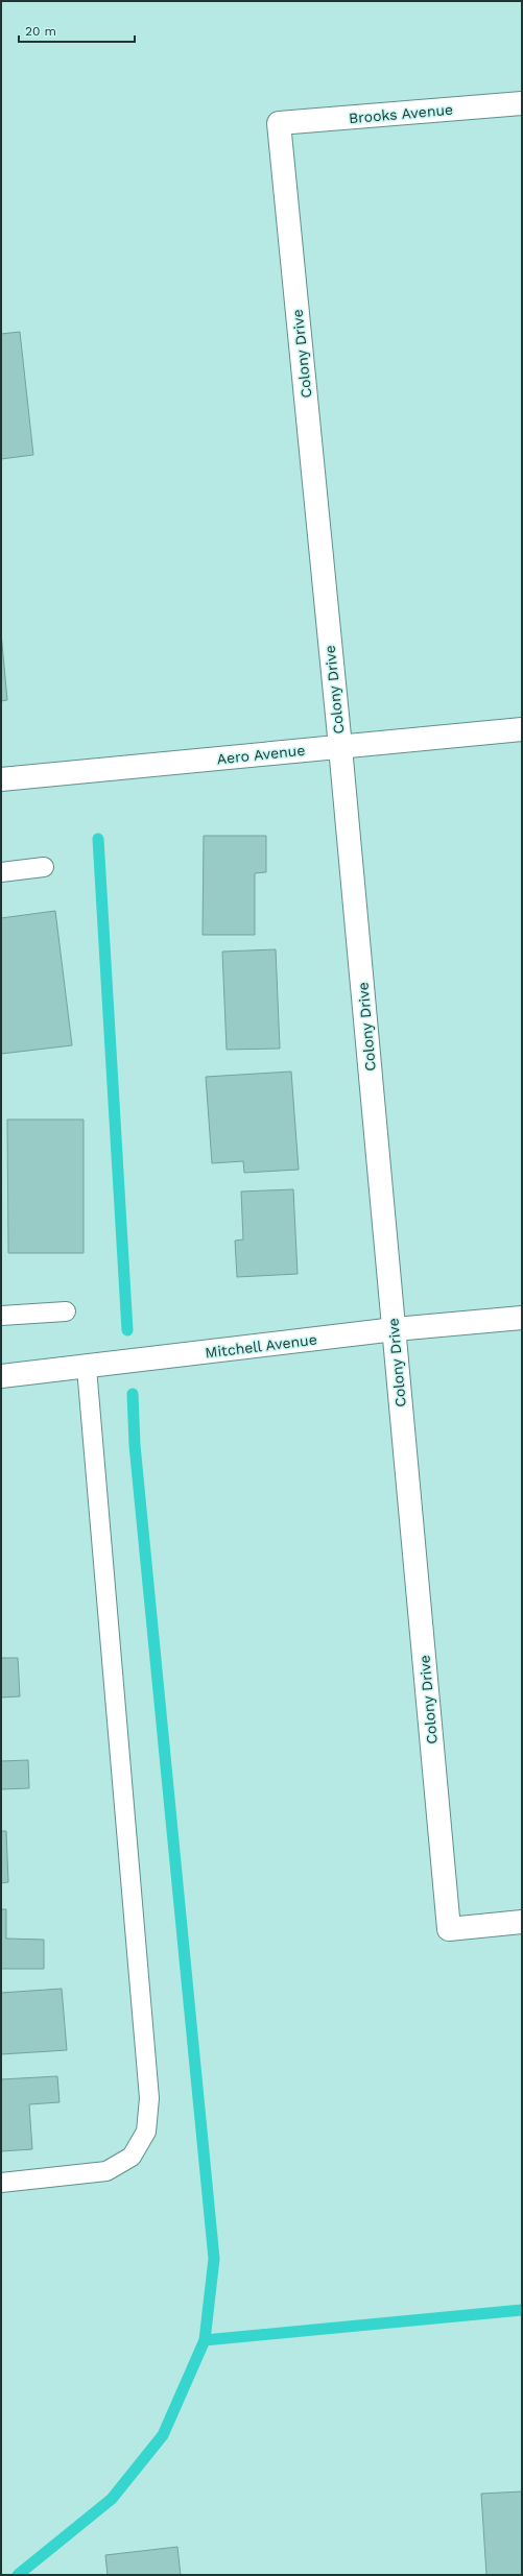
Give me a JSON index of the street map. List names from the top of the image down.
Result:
{
  "streets": {
    "street": [
      "Brooks Avenue",
      "Colony Drive",
      "Aero Avenue",
      "Mitchell Avenue"
    ]
  },
  "crossings": [
    ["Brooks Avenue", "Colony Drive"],
    ["Colony Drive", "Aero Avenue"],
    ["Colony Drive", "Mitchell Avenue"]
  ],
  "scale_bar": "20 m"
}
